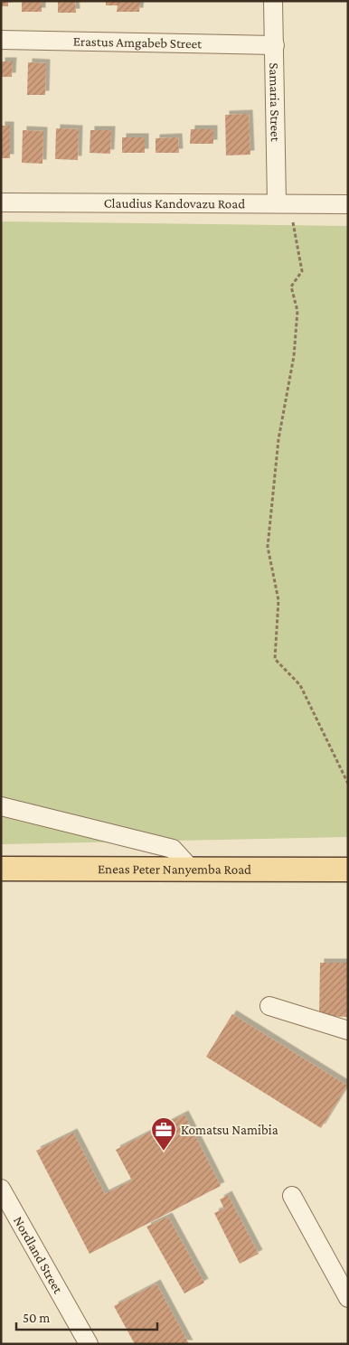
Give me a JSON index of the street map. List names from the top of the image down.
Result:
{
  "streets": {
    "main road": ["Eneas Peter Nanyemba Road"],
    "street": [
      "Erastus Amgabeb Street",
      "Samaria Street",
      "Claudius Kandovazu Road",
      "Nordland Street"
    ]
  },
  "crossings": [
    ["Erastus Amgabeb Street", "Samaria Street"],
    ["Samaria Street", "Claudius Kandovazu Road"]
  ],
  "places": {
    "office": ["Komatsu Namibia"]
  },
  "scale_bar": "50 m"
}
